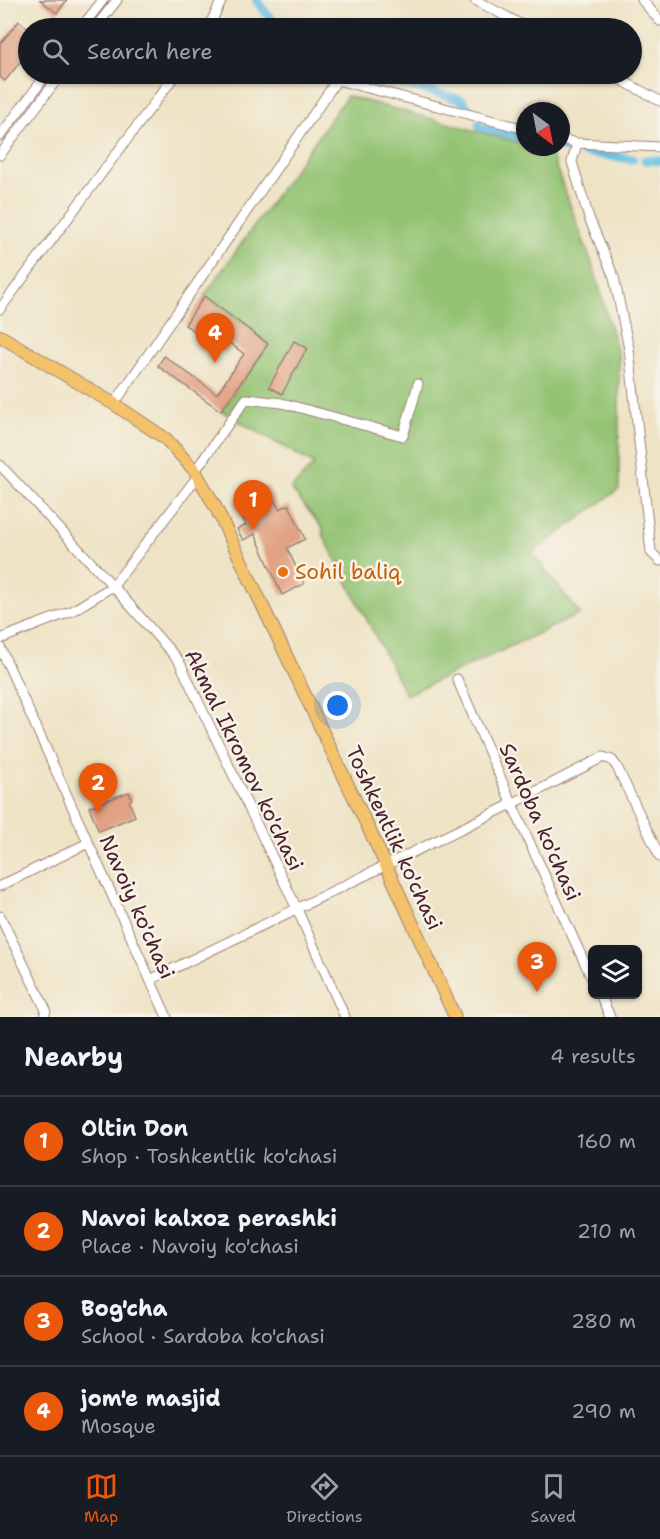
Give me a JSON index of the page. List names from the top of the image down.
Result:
{
  "streets": {
    "main road": ["Toshkentlik ko'chasi"],
    "street": ["Akmal Ikromov ko'chasi", "Sardoba ko'chasi", "Navoiy ko'chasi"]
  },
  "places": ["Sohil baliq"],
  "north": "bottom right",
  "page": {
    "search": "Search here",
    "pins": [
      "4",
      "1",
      "2",
      "3"
    ],
    "heading": ["Nearby", "4 results"],
    "list": [
      {
        "mark": "1",
        "name": "Oltin Don",
        "note": "Shop · Toshkentlik ko'chasi",
        "value": "160 m"
      },
      {
        "mark": "2",
        "name": "Navoi kalxoz perashki",
        "note": "Place · Navoiy ko'chasi",
        "value": "210 m"
      },
      {
        "mark": "3",
        "name": "Bog'cha",
        "note": "School · Sardoba ko'chasi",
        "value": "280 m"
      },
      {
        "mark": "4",
        "name": "jom'e masjid",
        "note": "Mosque",
        "value": "290 m"
      }
    ],
    "nav": ["Map", "Directions", "Saved"]
  }
}
